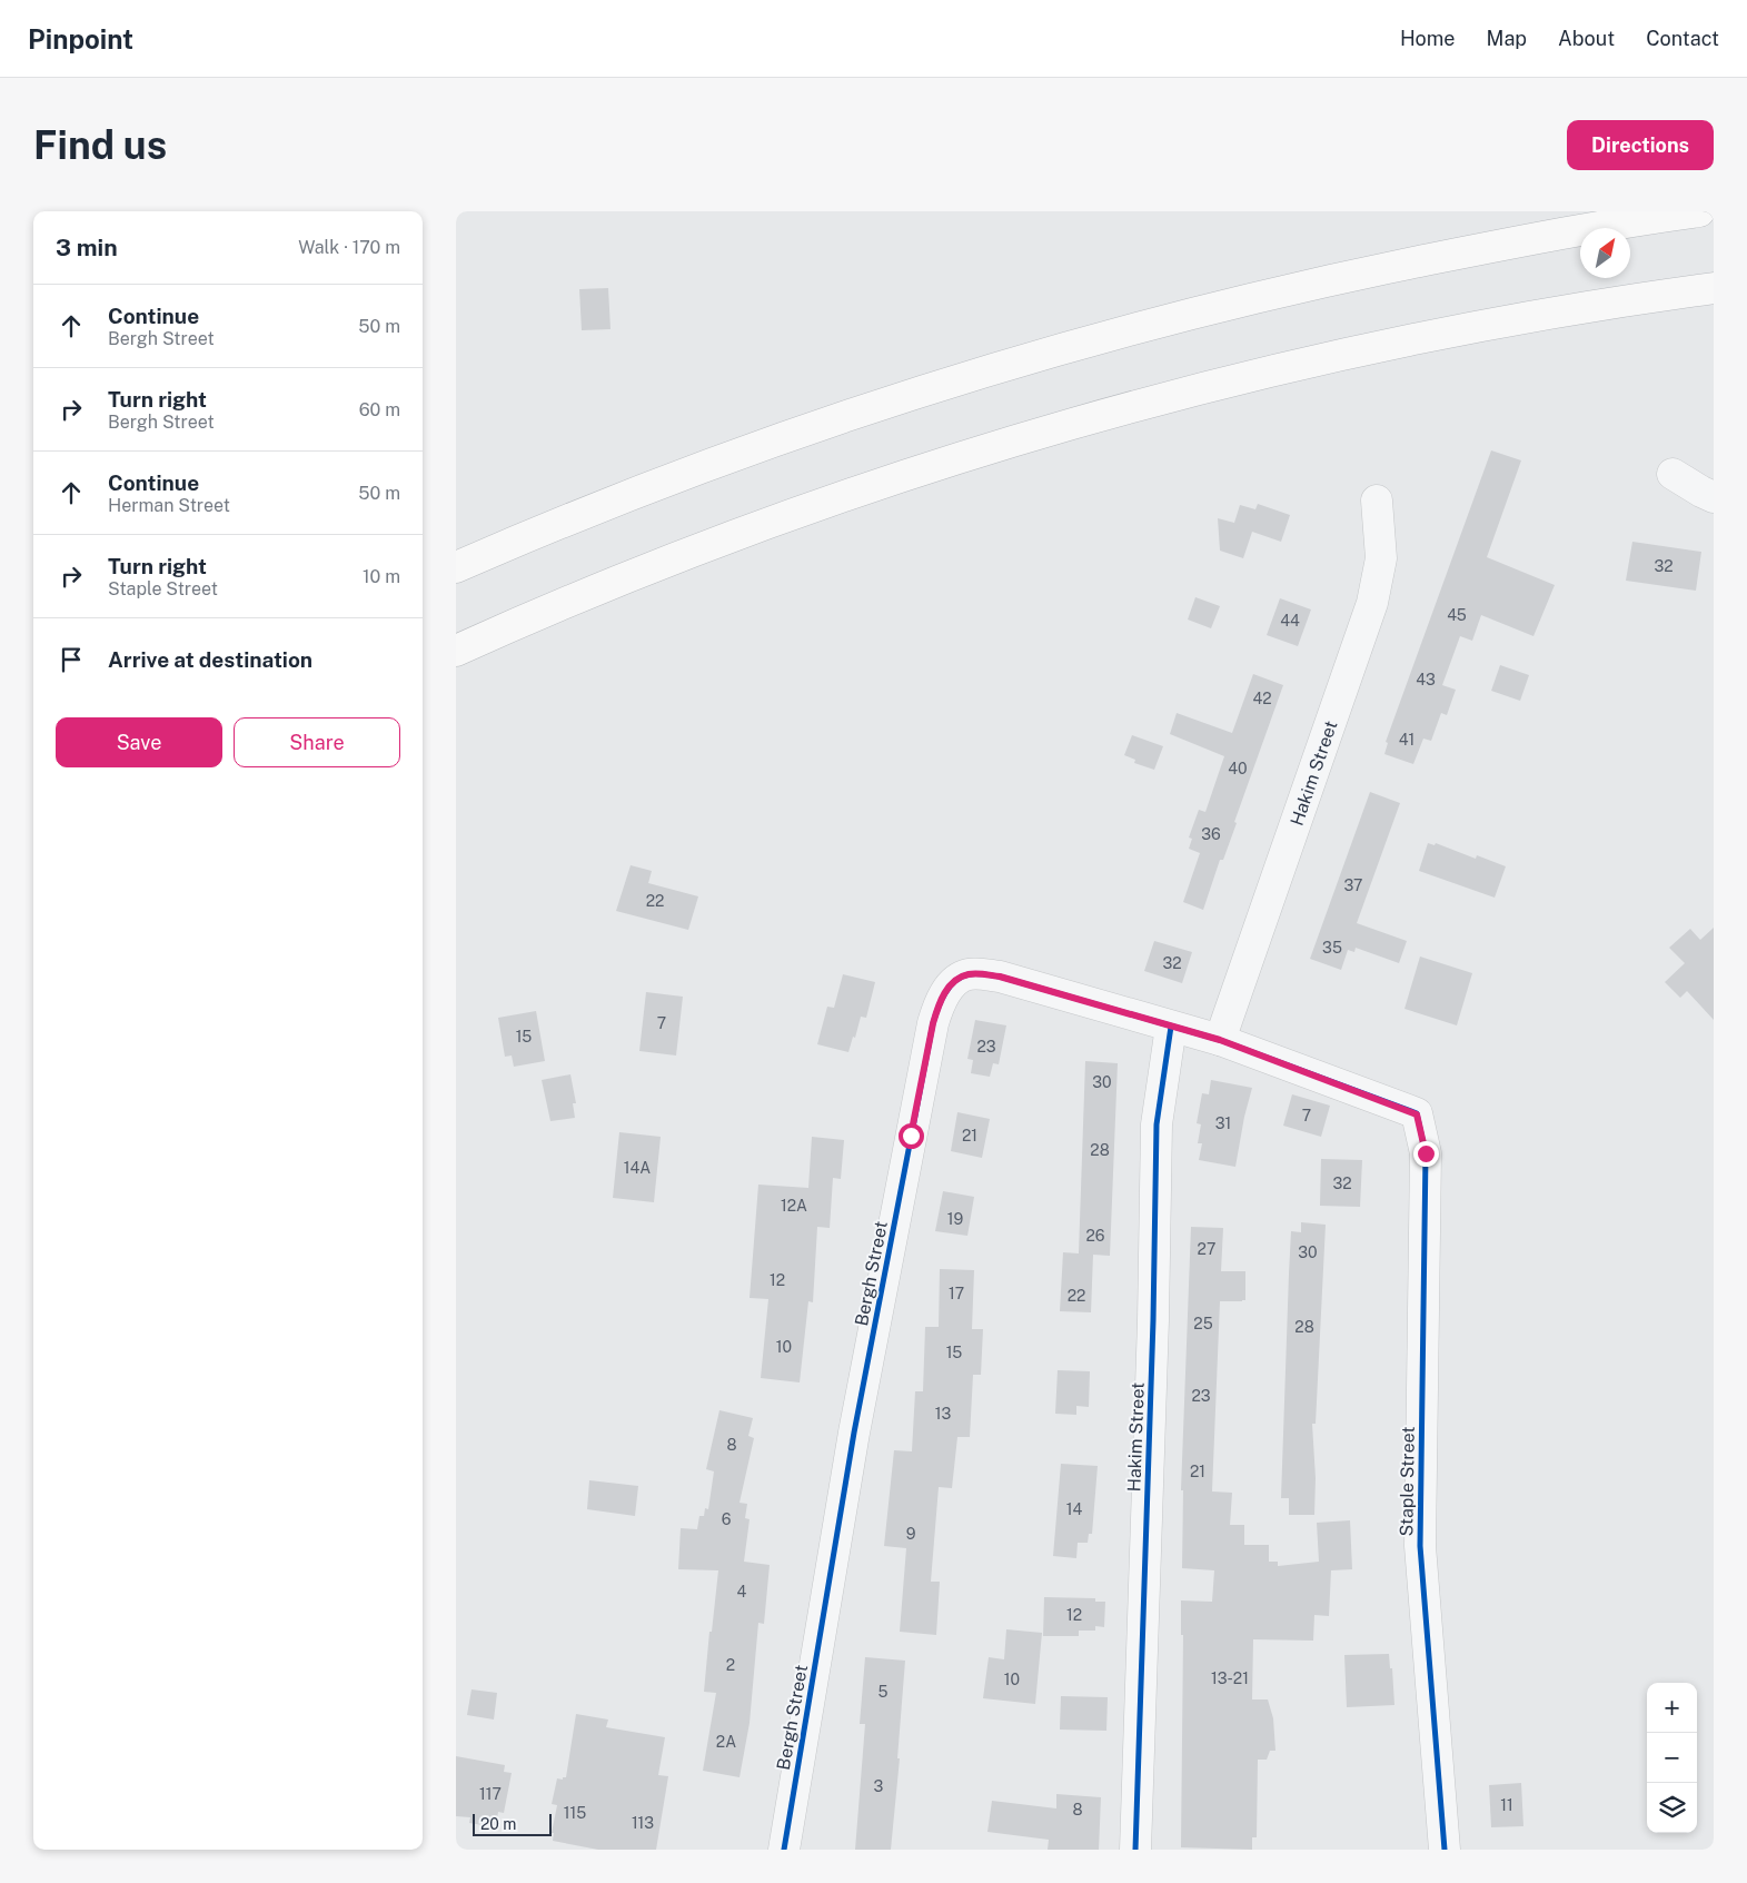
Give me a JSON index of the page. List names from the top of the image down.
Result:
{
  "streets": {
    "street": ["Hakim Street", "Bergh Street", "Staple Street"]
  },
  "crossings": [
    ["Hakim Street", "Bergh Street"],
    ["Bergh Street", "Staple Street"]
  ],
  "house_numbers": [
    "32",
    "45",
    "44",
    "43",
    "42",
    "41",
    "40",
    "36",
    "37",
    "22",
    "35",
    "32",
    "7",
    "15",
    "23",
    "30",
    "7",
    "31",
    "21",
    "28",
    "14A",
    "32",
    "12A",
    "19",
    "26",
    "27",
    "30",
    "12",
    "17",
    "22",
    "25",
    "28",
    "10",
    "15",
    "23",
    "13",
    "8",
    "21",
    "14",
    "6",
    "9",
    "4",
    "12",
    "2",
    "13-21",
    "10",
    "5",
    "2A",
    "3",
    "117",
    "11",
    "8",
    "115",
    "113"
  ],
  "scale_bar": "20 m",
  "north": "top right",
  "page": {
    "header": "Pinpoint",
    "nav": [
      "Home",
      "Map",
      "About",
      "Contact"
    ],
    "buttons": [
      "Directions",
      ["Save", "Share"]
    ],
    "title": "Find us",
    "heading": ["3 min", "Walk · 170 m"],
    "list": [
      ["Continue", "Bergh Street", "50 m"],
      ["Turn right", "Bergh Street", "60 m"],
      ["Continue", "Herman Street", "50 m"],
      ["Turn right", "Staple Street", "10 m"],
      "Arrive at destination"
    ],
    "map_buttons": ["+", "−"],
    "scale": "20 m"
  }
}
